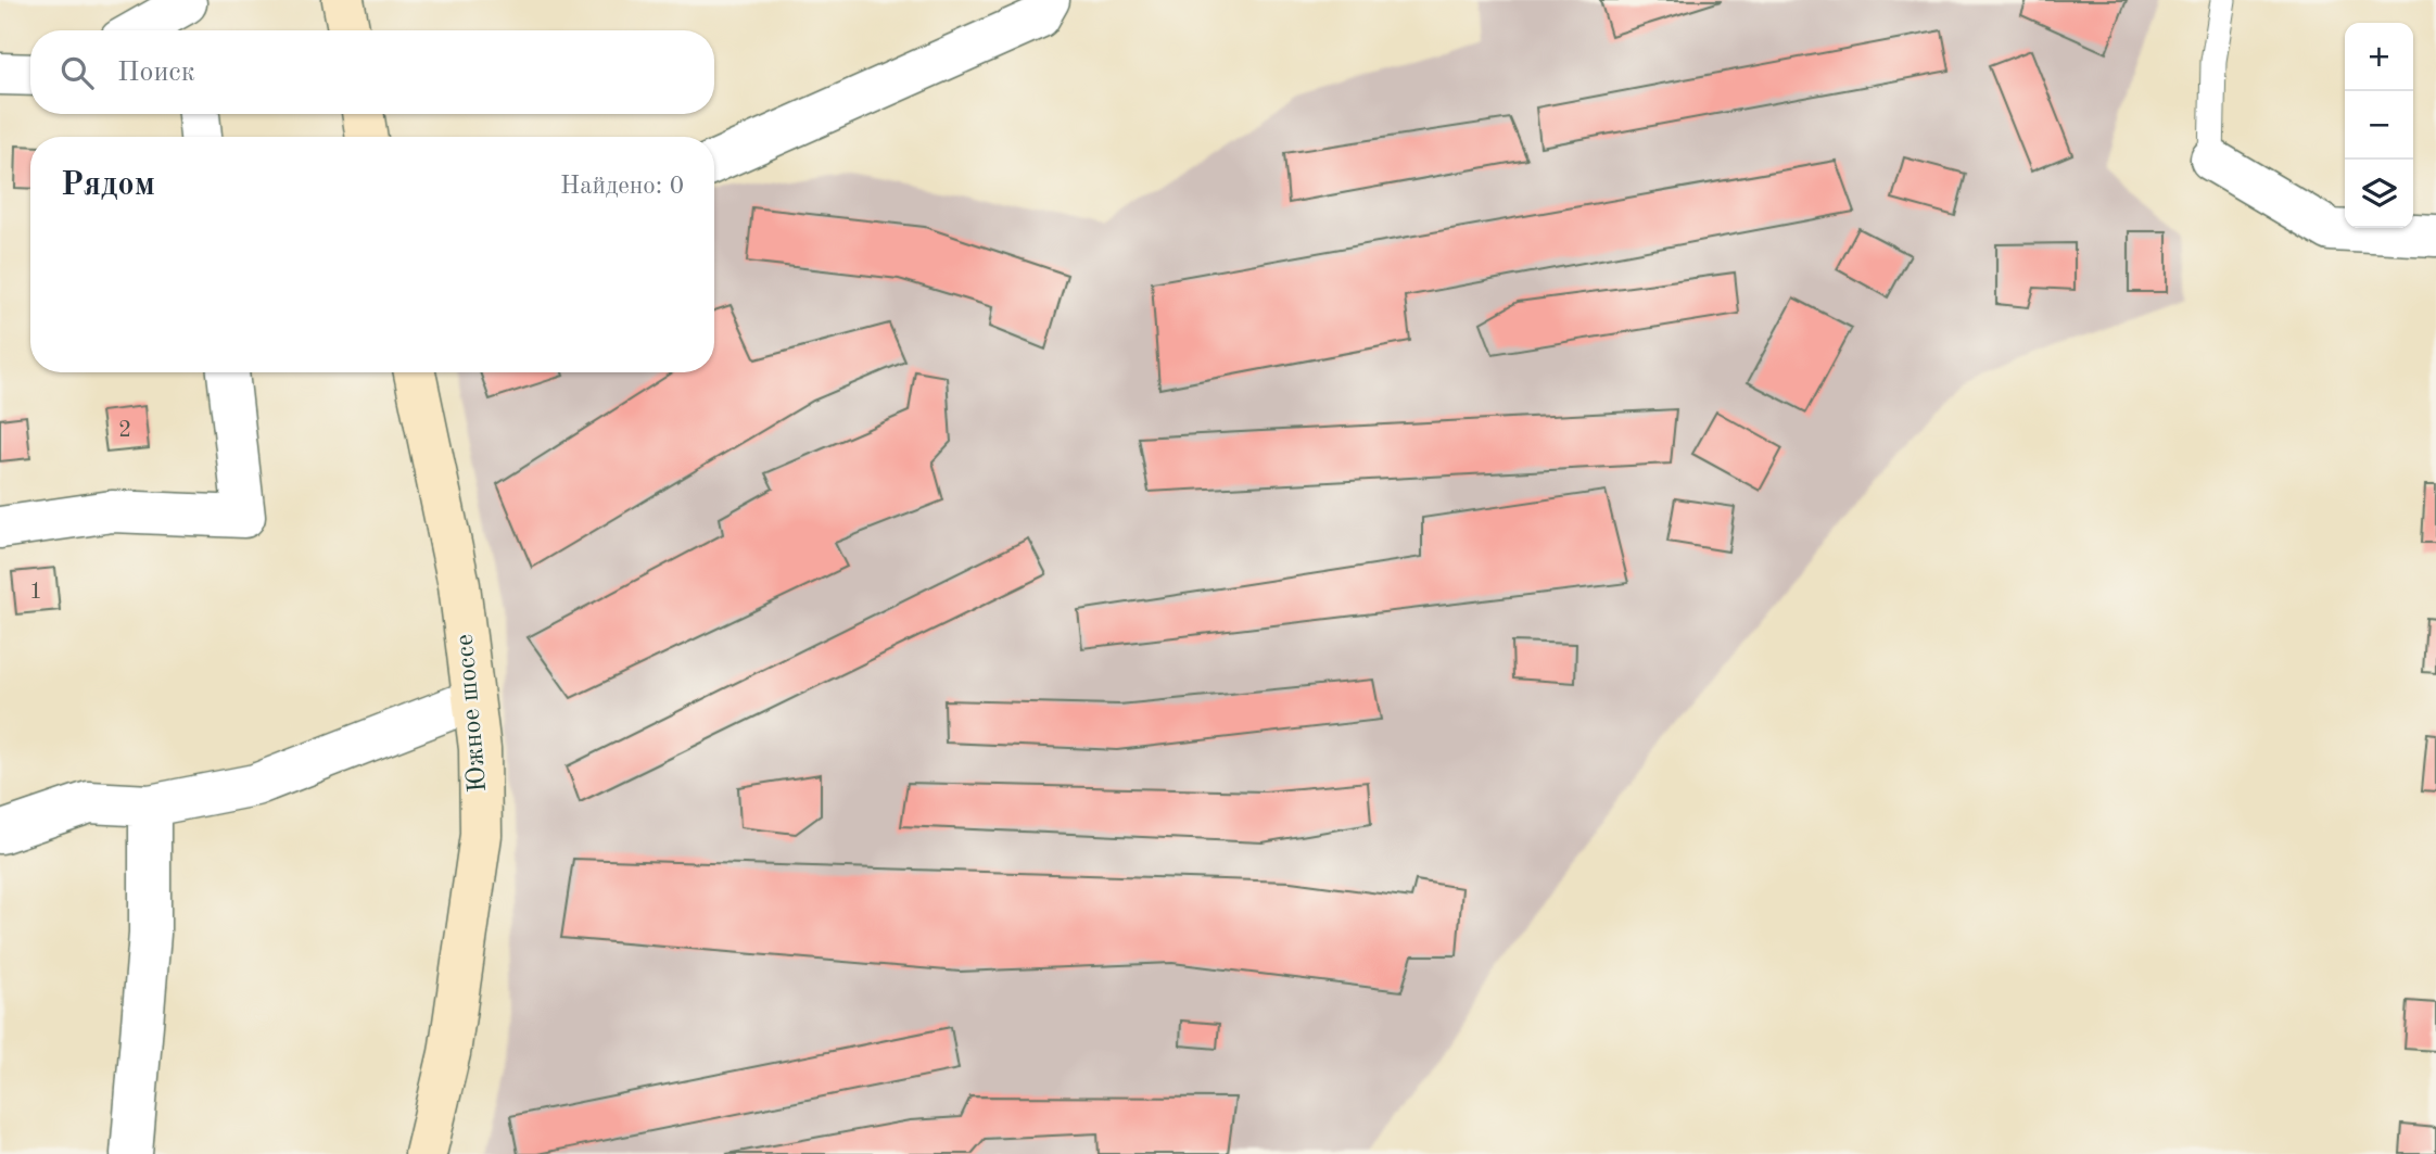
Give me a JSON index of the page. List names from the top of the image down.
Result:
{
  "streets": {
    "street": ["Южное шоссе"]
  },
  "house_numbers": ["2", "1"],
  "page": {
    "map_buttons": ["+", "−"],
    "search": "Поиск",
    "heading": ["Рядом", "Найдено: 0"]
  }
}
